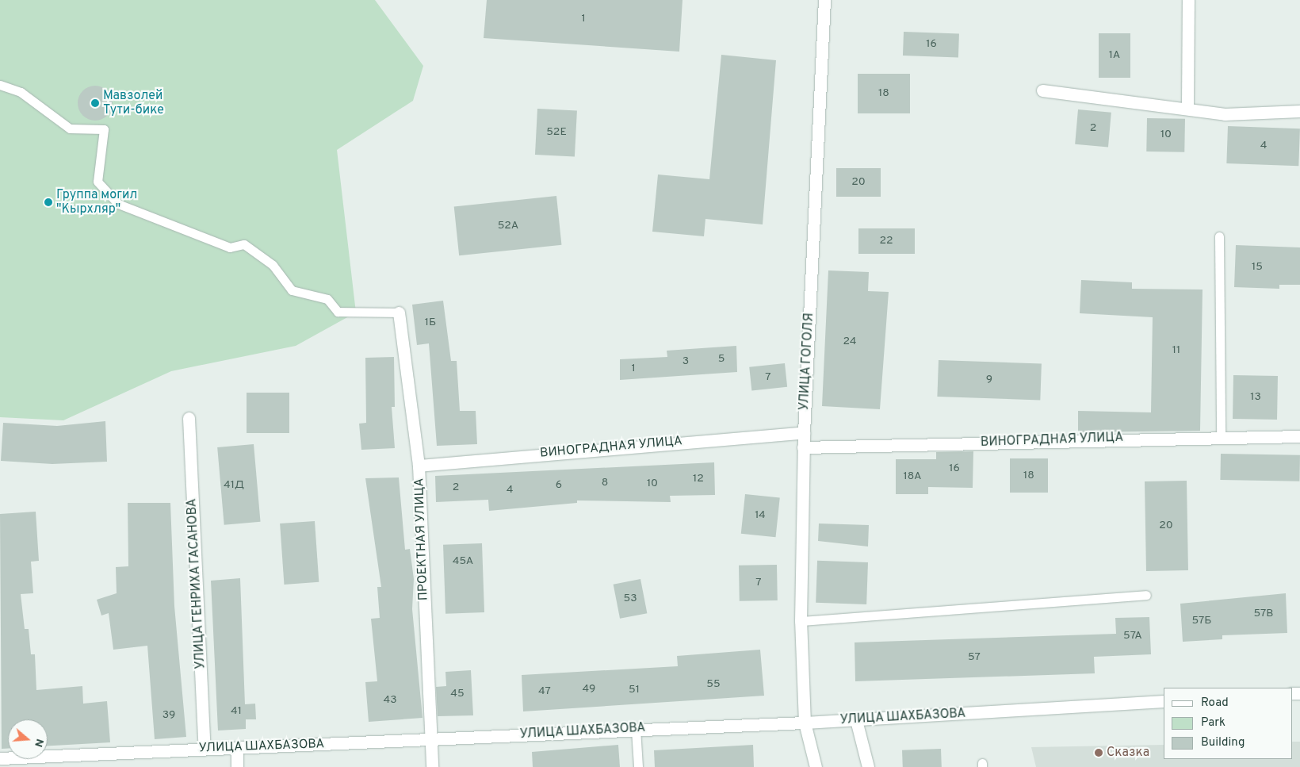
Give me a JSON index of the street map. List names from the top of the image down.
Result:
{
  "streets": {
    "street": [
      "УЛИЦА ГОГОЛЯ",
      "ВИНОГРАДНАЯ УЛИЦА",
      "ПРОЕКТНАЯ УЛИЦА",
      "УЛИЦА ГЕНРИХА ГАСАНОВА",
      "УЛИЦА ШАХБАЗОВА"
    ]
  },
  "crossings": [
    ["УЛИЦА ГОГОЛЯ", "ВИНОГРАДНАЯ УЛИЦА"],
    ["УЛИЦА ГОГОЛЯ", "УЛИЦА ШАХБАЗОВА"],
    ["ВИНОГРАДНАЯ УЛИЦА", "ПРОЕКТНАЯ УЛИЦА"],
    ["ПРОЕКТНАЯ УЛИЦА", "УЛИЦА ШАХБАЗОВА"],
    ["УЛИЦА ГЕНРИХА ГАСАНОВА", "УЛИЦА ШАХБАЗОВА"]
  ],
  "places": ["Мавзолей Тути-бике", "Группа могил \"Кырхляр\"", "Сказка"],
  "house_numbers": [
    "1",
    "16",
    "1А",
    "18",
    "2",
    "52Е",
    "10",
    "4",
    "20",
    "52А",
    "22",
    "15",
    "1Б",
    "24",
    "11",
    "5",
    "3",
    "1",
    "7",
    "9",
    "13",
    "16",
    "18",
    "18А",
    "12",
    "8",
    "10",
    "41Д",
    "6",
    "2",
    "4",
    "14",
    "20",
    "45А",
    "7",
    "53",
    "57В",
    "57Б",
    "57А",
    "57",
    "55",
    "49",
    "51",
    "47",
    "45",
    "43",
    "41",
    "39"
  ],
  "legend": ["Road", "Park", "Building"],
  "north": "right"
}
